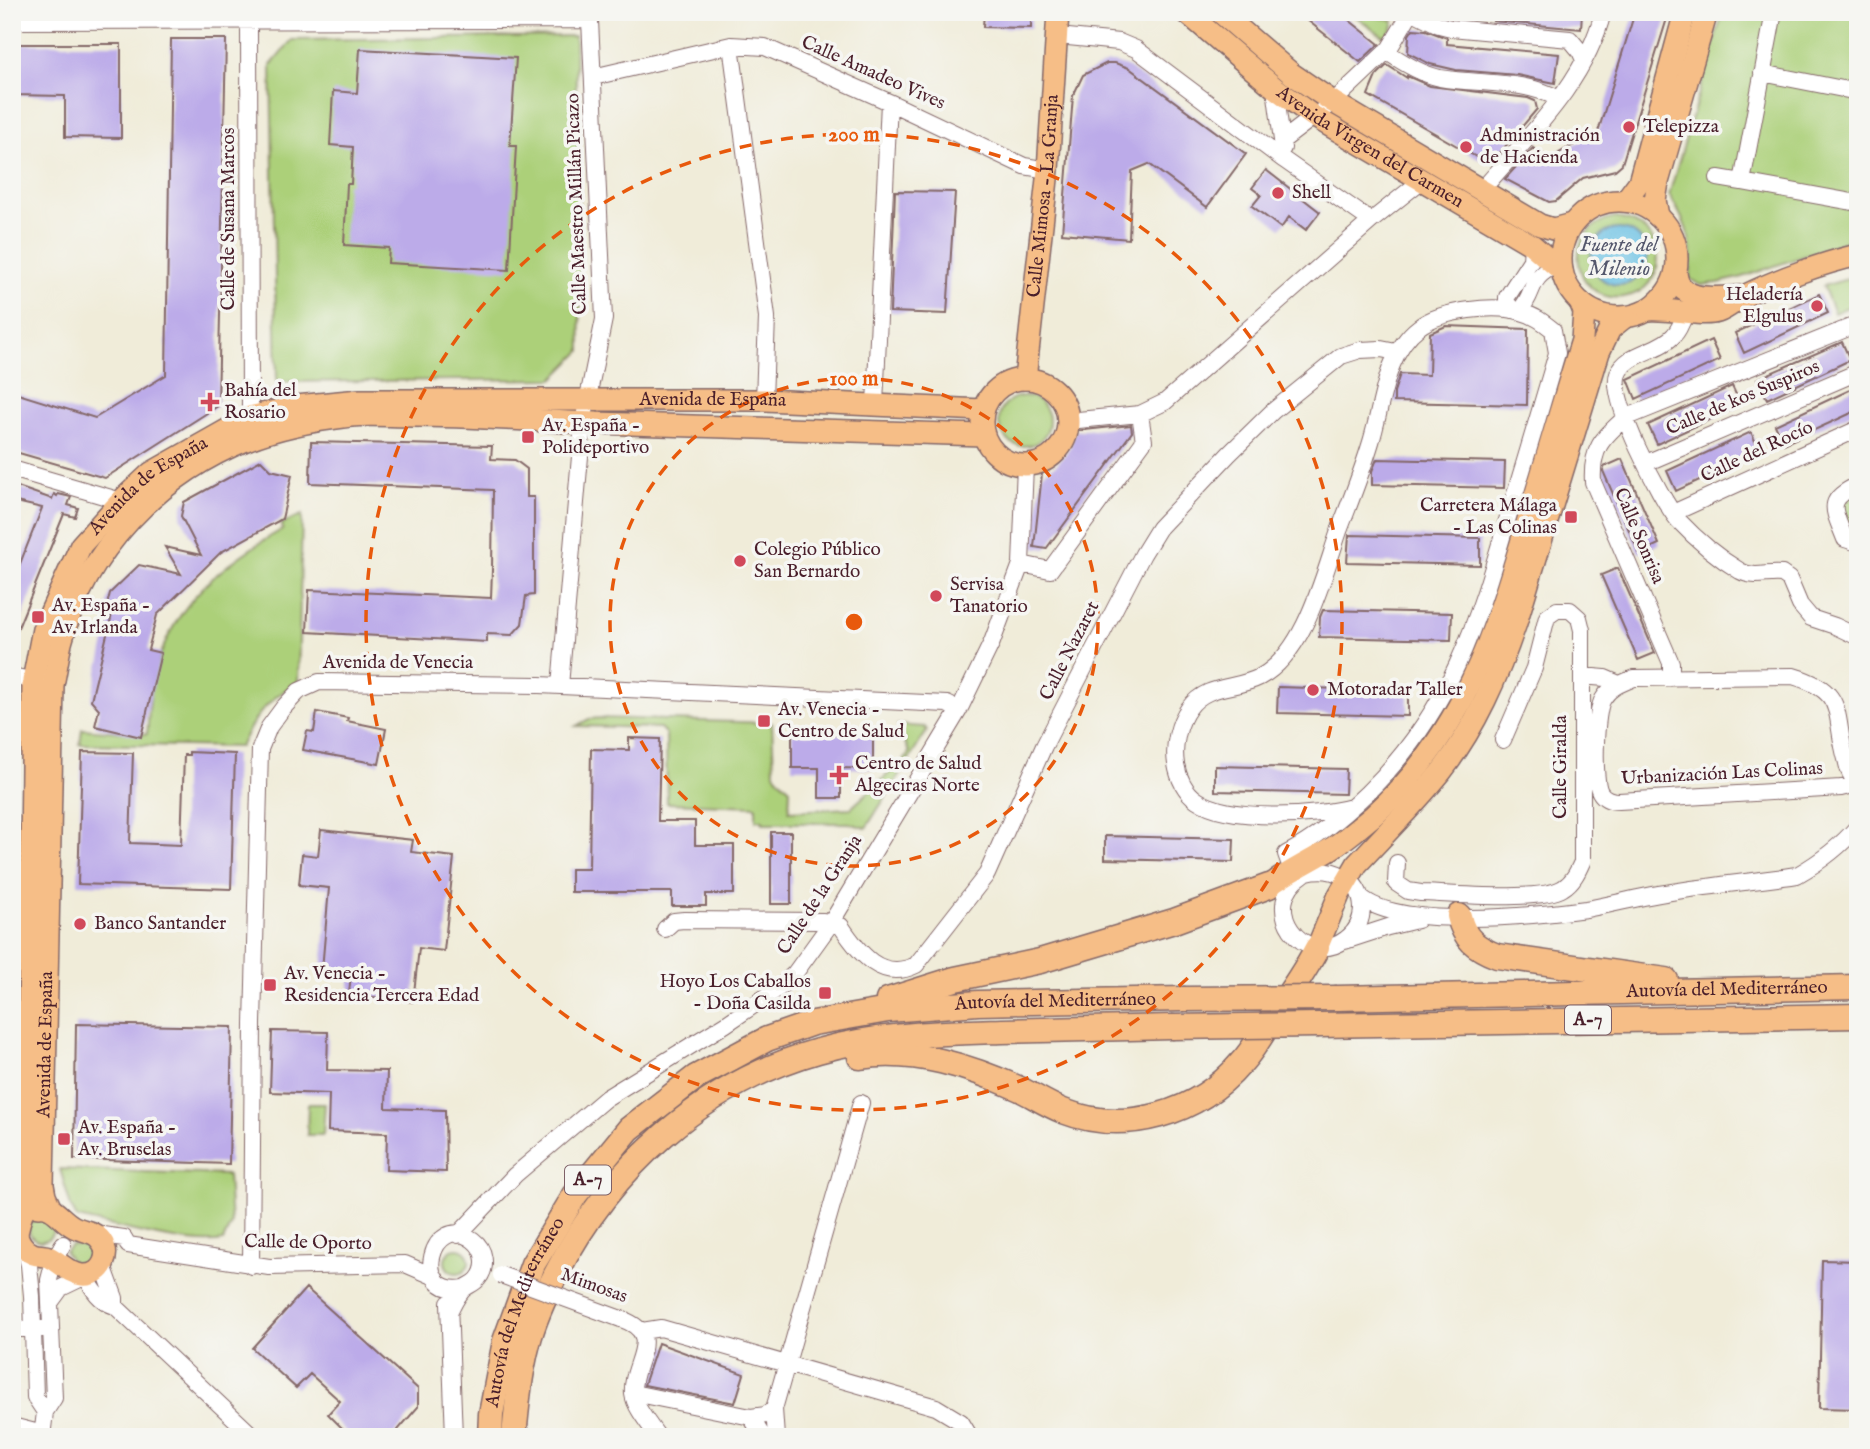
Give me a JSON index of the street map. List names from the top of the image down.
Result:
{
  "streets": {
    "highway": ["Autovía del Mediterráneo", "A-7"],
    "main road": ["Avenida Virgen del Carmen", "Calle Mimosa - La Granja", "Avenida de España"],
    "street": [
      "Calle Amadeo Vives",
      "Calle Maestro Millán Picazo",
      "Calle de Susana Marcos",
      "Calle de kos Suspiros",
      "Calle del Rocío",
      "Calle Sonrisa",
      "Calle Nazaret",
      "Avenida de Venecia",
      "Calle Giralda",
      "Urbanización Las Colinas",
      "Calle de la Granja",
      "Calle de Oporto",
      "Mimosas"
    ]
  },
  "crossings": [
    ["Calle Amadeo Vives", "Calle Mimosa - La Granja"],
    ["Calle Amadeo Vives", "Calle Maestro Millán Picazo"],
    ["Calle Mimosa - La Granja", "Avenida de España"],
    ["Calle Mimosa - La Granja", "Calle de la Granja"],
    ["Calle Maestro Millán Picazo", "Avenida de España"],
    ["Calle Maestro Millán Picazo", "Avenida de Venecia"],
    ["Calle de Susana Marcos", "Avenida de España"],
    ["Avenida de España", "Calle de la Granja"],
    ["Calle Sonrisa", "Urbanización Las Colinas"],
    ["Calle Nazaret", "Calle de la Granja"],
    ["Avenida de Venecia", "Calle de la Granja"],
    ["Avenida de Venecia", "Calle de Oporto"],
    ["Calle de la Granja", "Calle de Oporto"],
    ["Calle de la Granja", "Mimosas"],
    ["Calle de Oporto", "Mimosas"]
  ],
  "water": ["Fuente del Milenio"],
  "places": {
    "other": [
      "Telepizza",
      "Administración de Hacienda",
      "Shell",
      "Heladería Elgulus",
      "Colegio Público San Bernardo",
      "Servisa Tanatorio",
      "Motoradar Taller",
      "Banco Santander"
    ],
    "health": ["Bahía del Rosario", "Centro de Salud Algeciras Norte"],
    "transit": [
      "Av. España - Polideportivo",
      "Carretera Málaga - Las Colinas",
      "Av. España - Av. Irlanda",
      "Av. Venecia - Centro de Salud",
      "Av. Venecia - Residencia Tercera Edad",
      "Hoyo Los Caballos - Doña Casilda",
      "Av. España - Av. Bruselas"
    ]
  },
  "rings": ["200 m", "100 m"]
}
